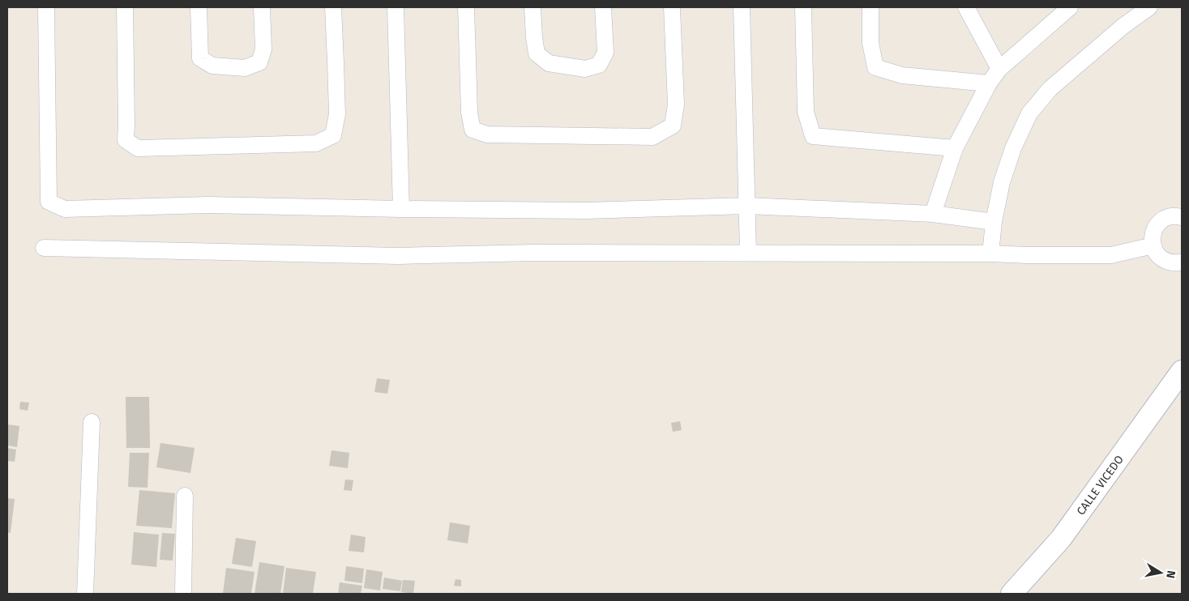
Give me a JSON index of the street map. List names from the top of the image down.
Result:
{
  "streets": {
    "street": ["CALLE VICEDO"]
  },
  "north": "right"
}
